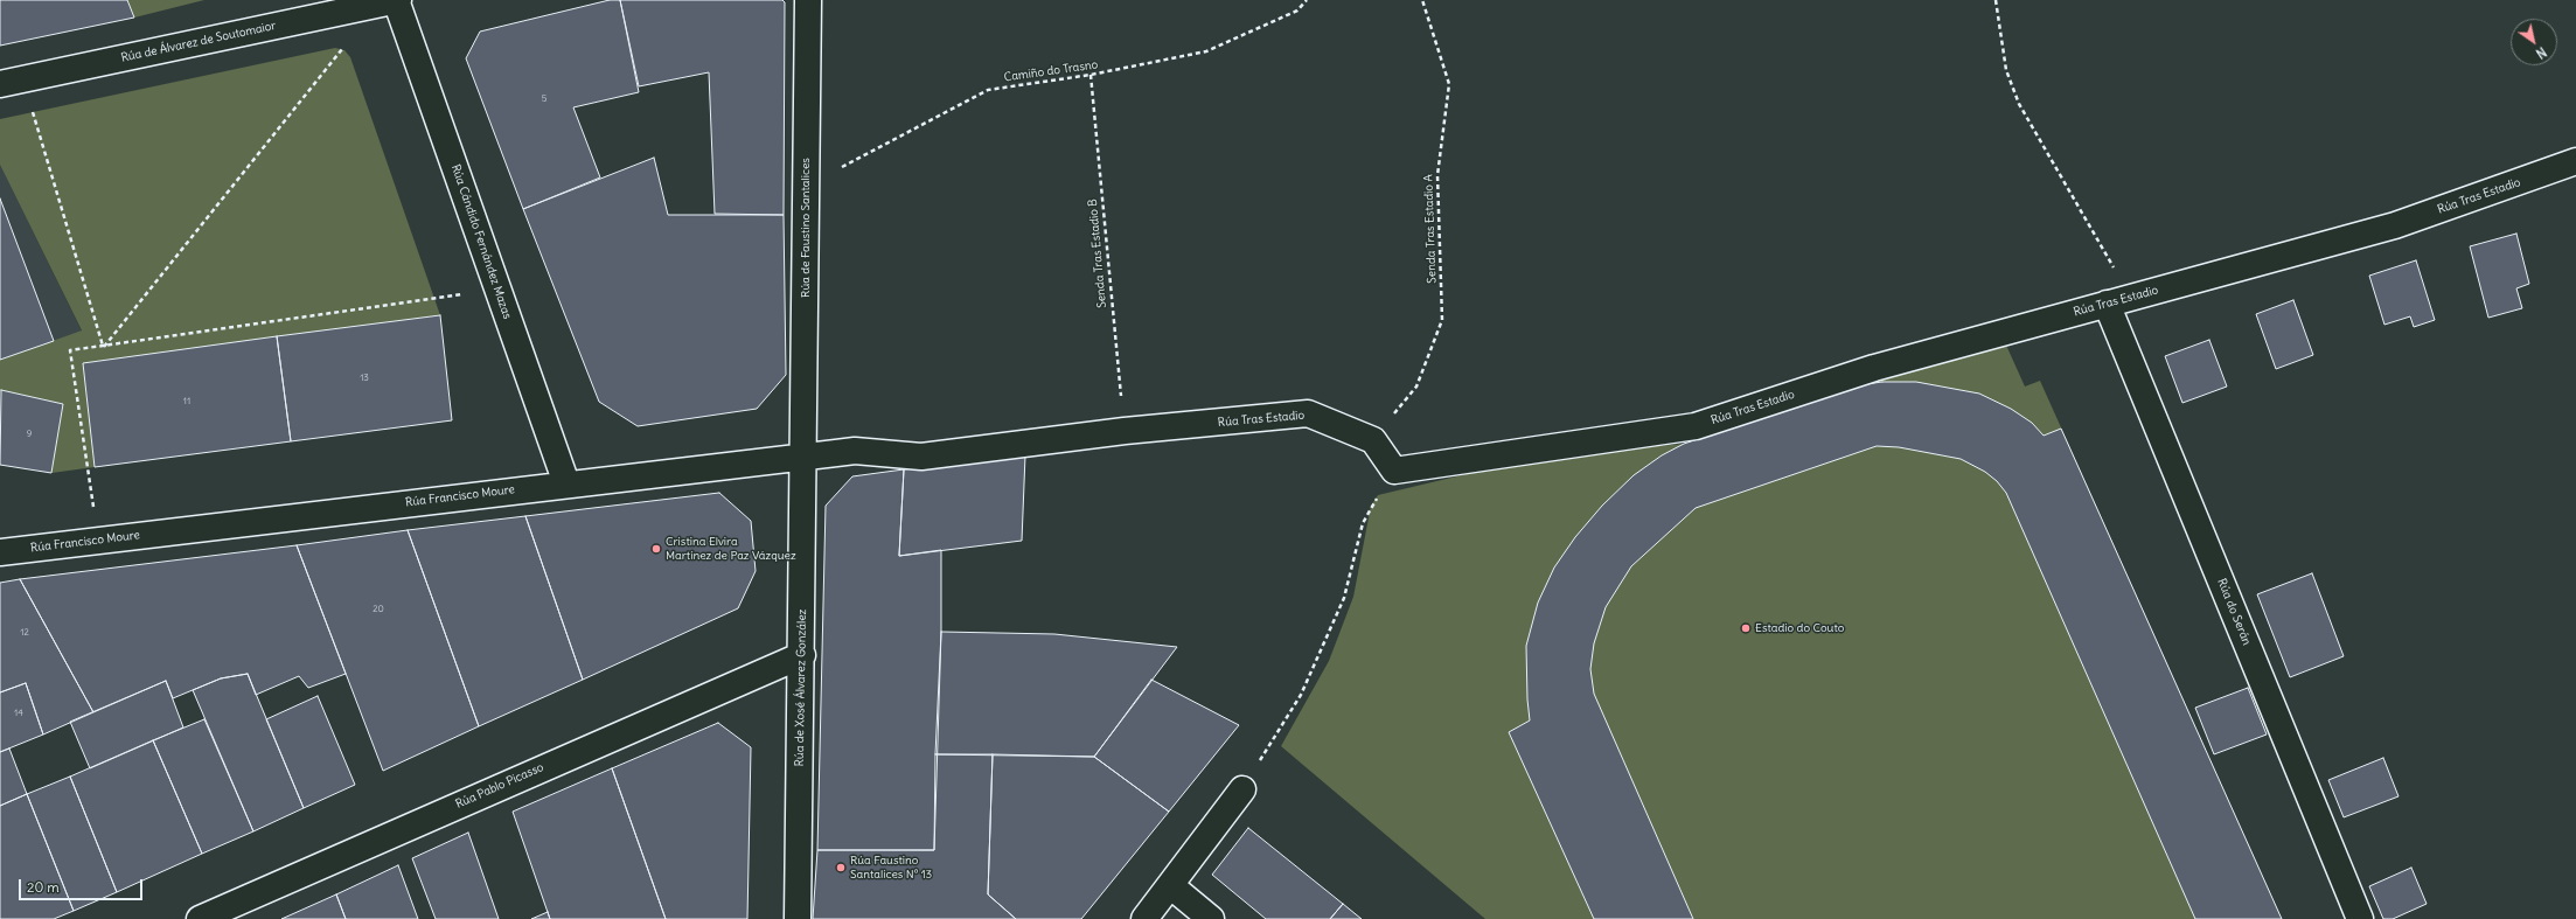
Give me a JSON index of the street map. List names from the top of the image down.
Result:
{
  "streets": {
    "street": [
      "Rúa de Álvarez de Soutomaior",
      "Rúa Tras Estadio",
      "Rúa de Faustino Santalices",
      "Rúa Cándido Fernández Mazas",
      "Rúa Francisco Moure",
      "Rúa do Serán",
      "Rúa de Xosé Álvarez González",
      "Rúa Pablo Picasso"
    ],
    "path": ["Camiño do Trasno", "Senda Tras Estadio A", "Senda Tras Estadio B"]
  },
  "crossings": [
    ["Rúa de Álvarez de Soutomaior", "Rúa Cándido Fernández Mazas"],
    ["Camiño do Trasno", "Rúa de Faustino Santalices"],
    ["Camiño do Trasno", "Senda Tras Estadio B"],
    ["Rúa Tras Estadio", "Senda Tras Estadio A"],
    ["Rúa Tras Estadio", "Senda Tras Estadio B"],
    ["Rúa Tras Estadio", "Rúa Francisco Moure"],
    ["Rúa Tras Estadio", "Rúa do Serán"],
    ["Rúa de Faustino Santalices", "Rúa Francisco Moure"],
    ["Rúa de Faustino Santalices", "Rúa de Xosé Álvarez González"],
    ["Rúa Cándido Fernández Mazas", "Rúa Francisco Moure"],
    ["Rúa Francisco Moure", "Rúa de Xosé Álvarez González"],
    ["Rúa de Xosé Álvarez González", "Rúa Pablo Picasso"]
  ],
  "places": ["Cristina Elvira Martínez de Paz Vázquez", "Estadio do Couto", "Rúa Faustino Santalices Nº 13"],
  "house_numbers": [
    "5",
    "13",
    "11",
    "9",
    "20",
    "12",
    "14"
  ],
  "scale_bar": "20 m",
  "north": "bottom right"
}
